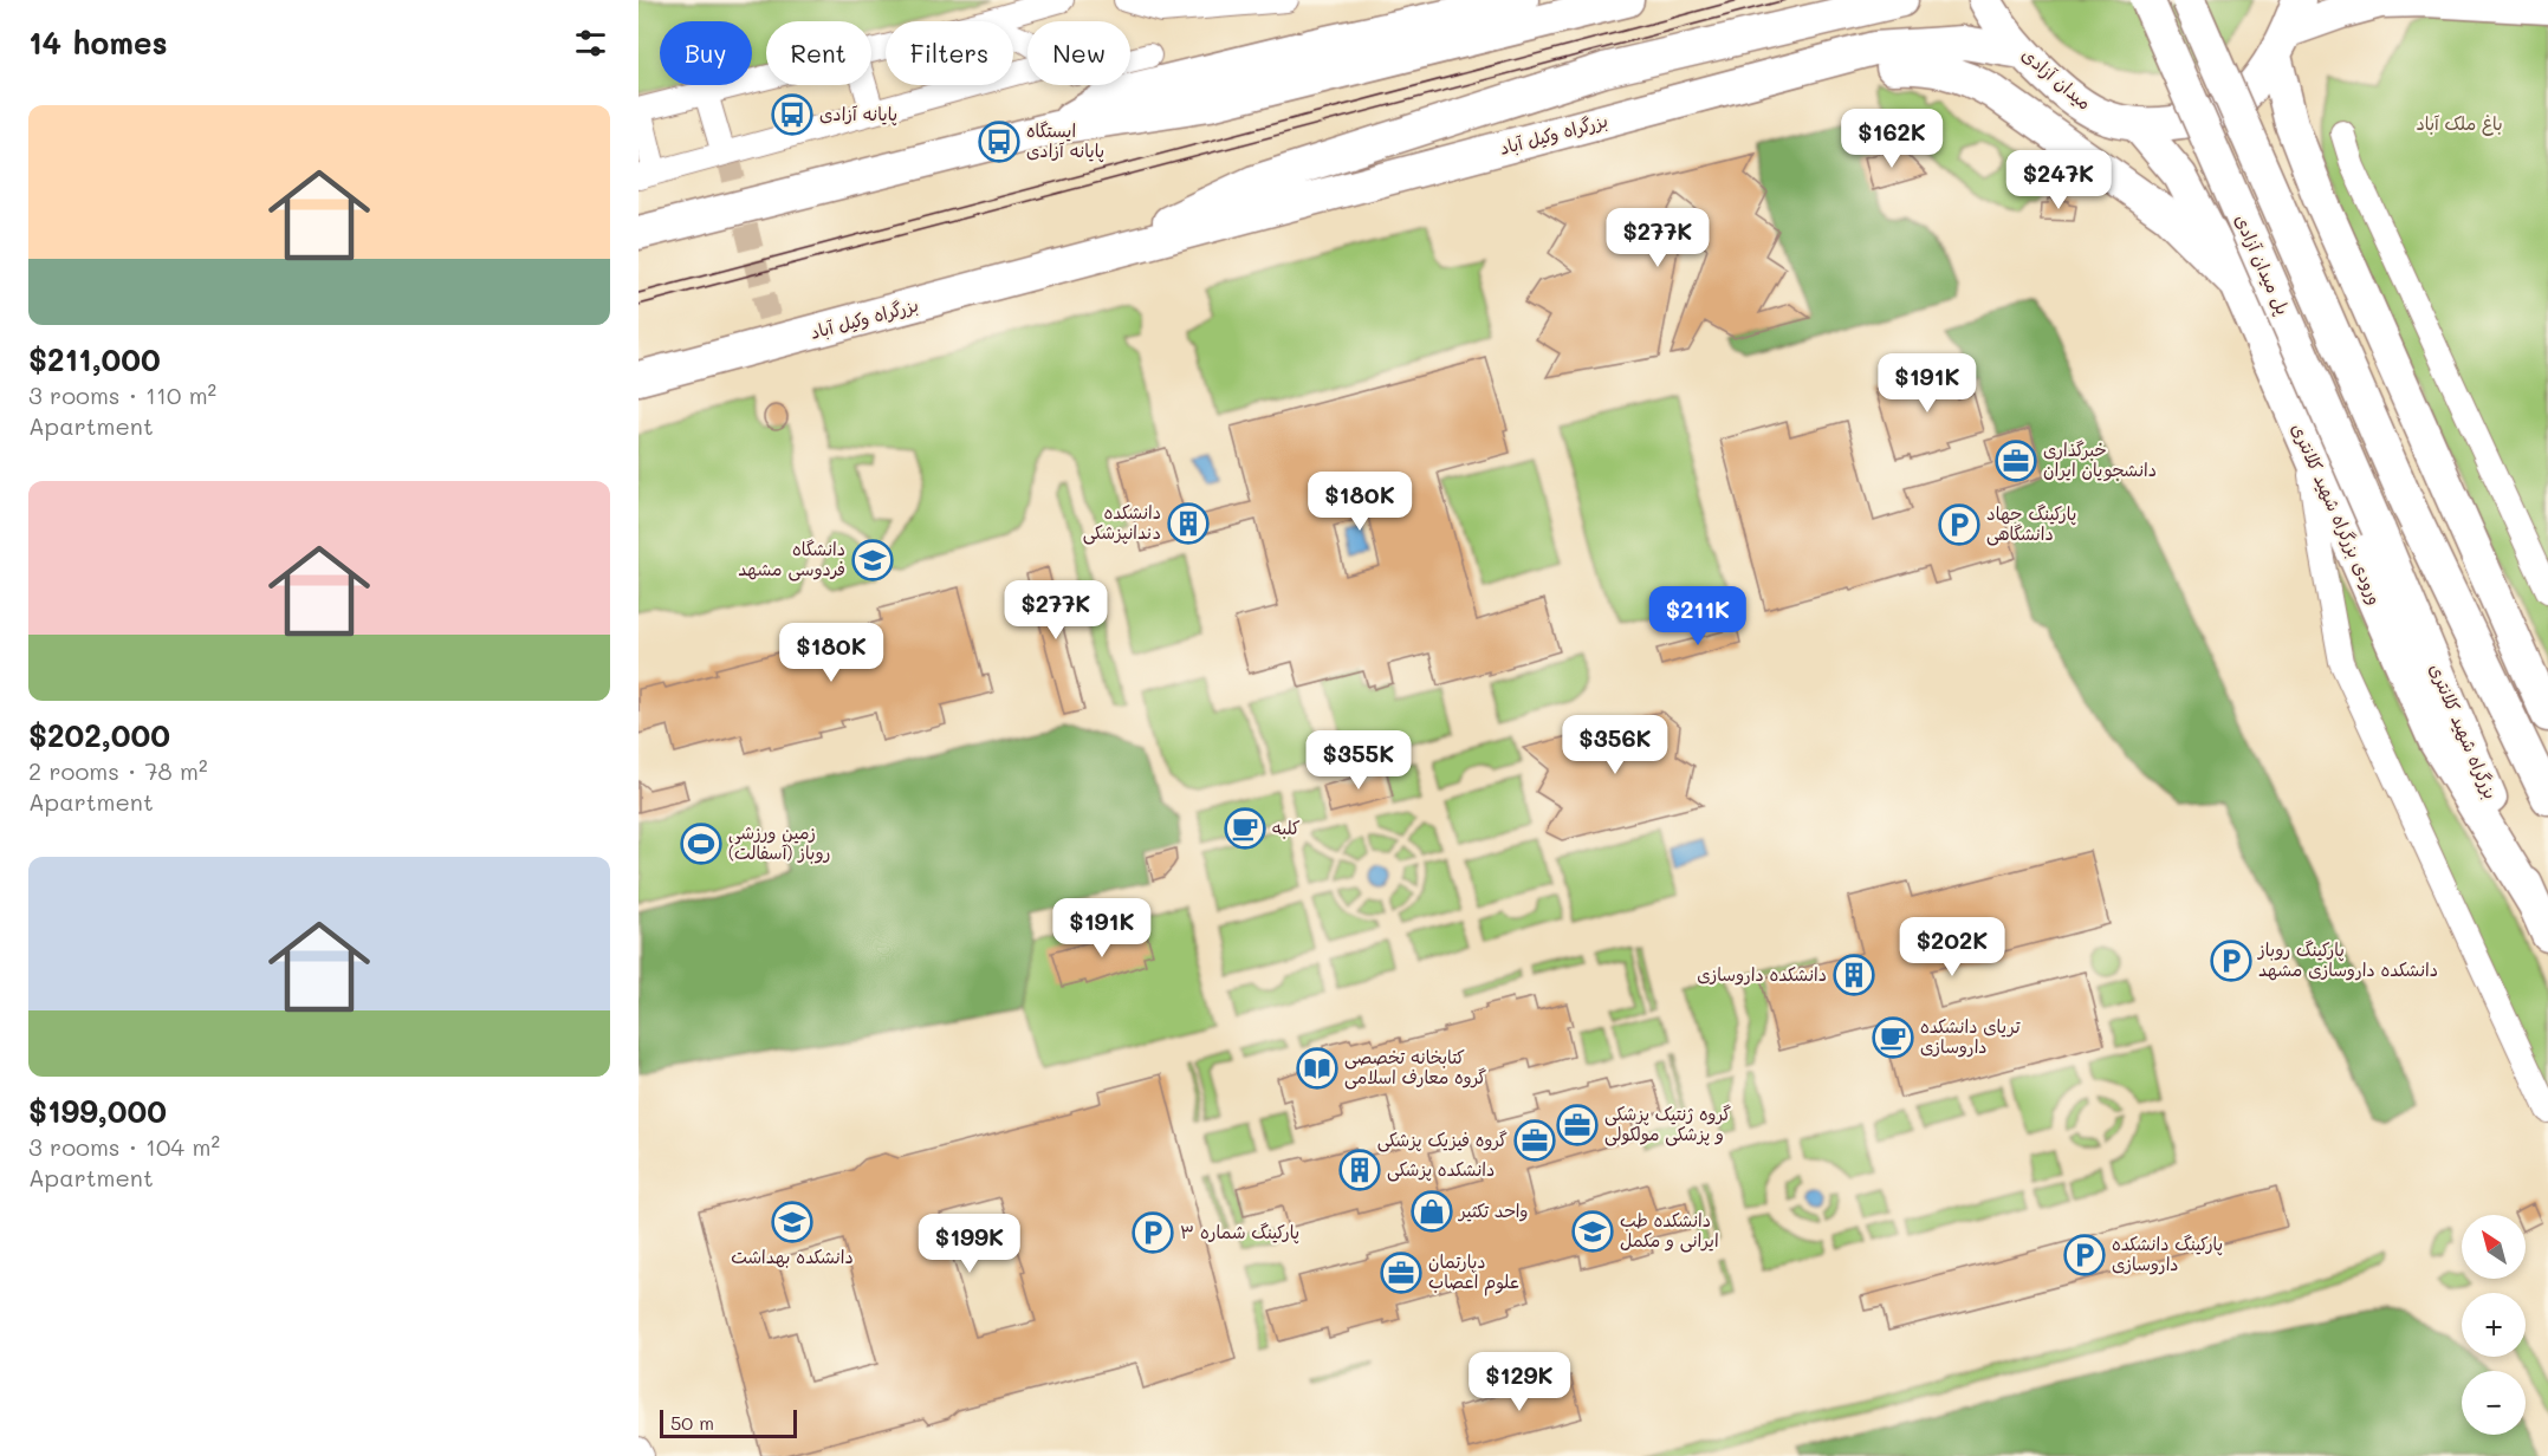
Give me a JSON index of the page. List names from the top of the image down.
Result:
{
  "streets": {
    "highway": [
      "میدان آزادی",
      "بزرگراه وکیل آباد",
      "پل میدان آزادی",
      "ورودی بزرگراه شهید کلانتری",
      "بزرگراه شهید کلانتری"
    ]
  },
  "crossings": [
    ["میدان آزادی", "بزرگراه وکیل آباد"],
    ["میدان آزادی", "ورودی بزرگراه شهید کلانتری"],
    ["پل میدان آزادی", "بزرگراه شهید کلانتری"],
    ["ورودی بزرگراه شهید کلانتری", "بزرگراه شهید کلانتری"]
  ],
  "parks": ["باغ ملک آباد"],
  "places": {
    "bus stop": ["پایانه آزادی", "ایستگاه پایانه آزادی"],
    "office": [
      "خبرگذاری دانشجویان ایران",
      "گروه ژنتیک پزشکی و پزشکی مولکولی",
      "گروه فیزیک پزشکی",
      "دپارتمان علوم اعصاب"
    ],
    "building": ["دانشکده دندانپزشکی", "دانشکده داروسازی", "دانشکده پزشکی"],
    "parking": [
      "پارکینگ جهاد دانشگاهی",
      "پارکینگ روباز دانشکده داروسازی مشهد",
      "پارکینگ شماره ۳",
      "پارکینگ دانشکده داروسازی"
    ],
    "school or university": ["دانشگاه فردوسی مشهد", "دانشکده بهداشت", "دانشکده طب ایرانی و مکمل"],
    "cafe": ["کلبه", "تریای دانشکده داروسازی"],
    "sports": ["زمین ورزشی روباز (آسفالت)"],
    "library": ["کتابخانه تخصصی گروه معارف اسلامی"],
    "shop": ["واحد تکثیر"]
  },
  "scale_bar": "50 m",
  "north": "top left",
  "page": {
    "heading": "14 homes",
    "chip": [
      "Buy",
      "Rent",
      "Filters",
      "New"
    ],
    "list": [
      {
        "name": "$211,000",
        "note": "3 rooms · 110 m² · Apartment"
      },
      {
        "name": "$202,000",
        "note": "2 rooms · 78 m² · Apartment"
      },
      {
        "name": "$199,000",
        "note": "3 rooms · 104 m² · Apartment"
      }
    ],
    "price": [
      "$162K",
      "$247K",
      "$277K",
      "$191K",
      "$180K",
      "$277K",
      "$211K",
      "$180K",
      "$356K",
      "$355K",
      "$191K",
      "$202K",
      "$199K",
      "$129K"
    ],
    "map_buttons": ["+", "−"],
    "scale": "50 m"
  }
}
